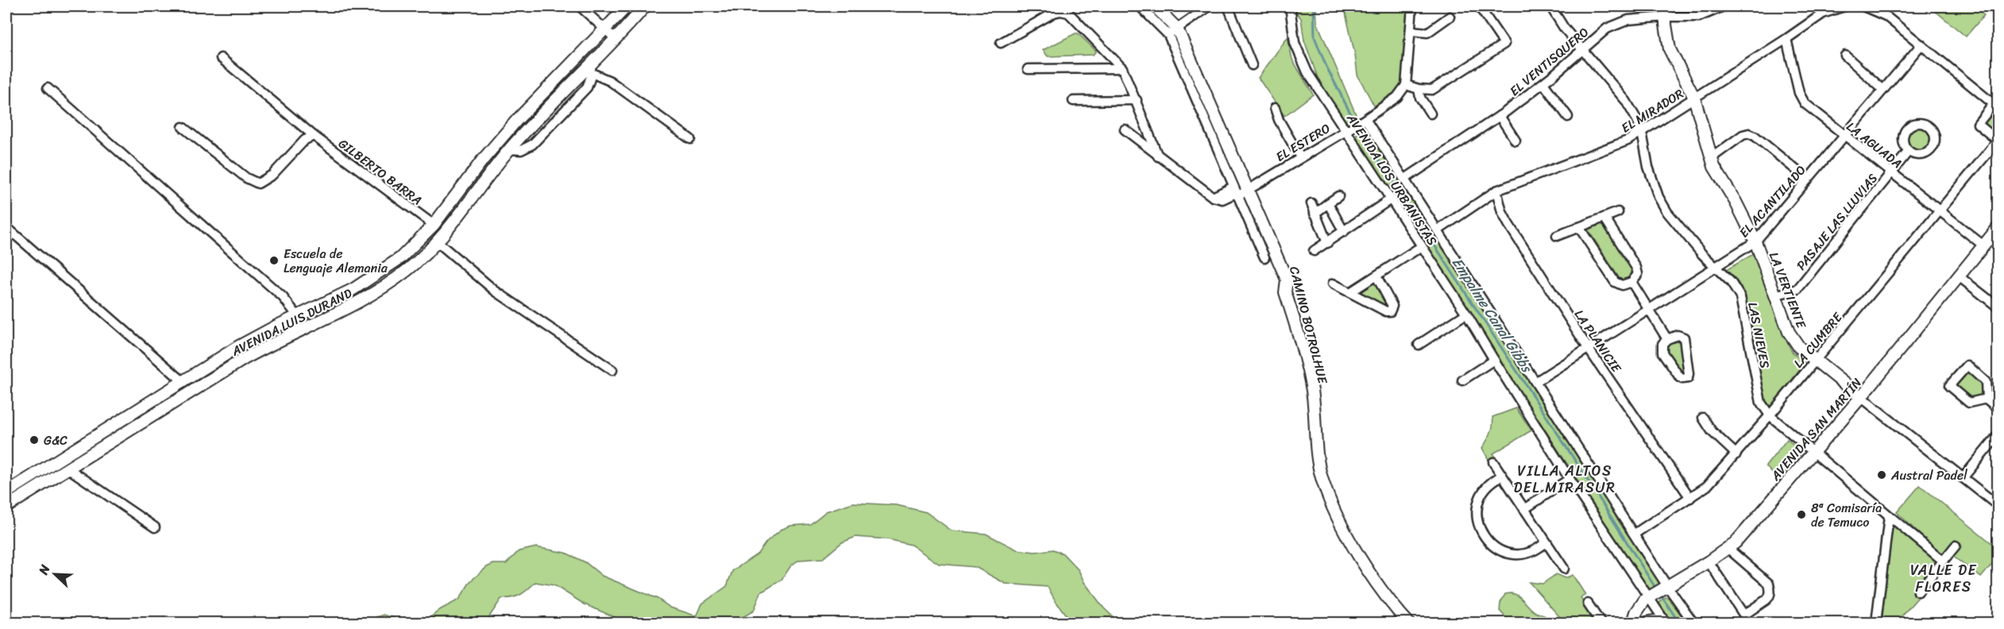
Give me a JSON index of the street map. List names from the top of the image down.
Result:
{
  "streets": {
    "street": [
      "EL VENTISQUERO",
      "EL MIRADOR",
      "EL ESTERO",
      "LA AGUADA",
      "GILBERTO BARRA",
      "AVENIDA LOS URBANISTAS",
      "EL ACANTILADO",
      "PASAJE LAS LLUVIAS",
      "LA VERTIENTE",
      "AVENIDA LUIS DURAND",
      "CAMINO BOTROLHUE",
      "LAS NIEVES",
      "LA CUMBRE",
      "LA PLANICIE",
      "AVENIDA SAN MARTÍN"
    ]
  },
  "crossings": [
    ["EL VENTISQUERO", "AVENIDA LOS URBANISTAS"],
    ["EL VENTISQUERO", "LA VERTIENTE"],
    ["EL VENTISQUERO", "LAS NIEVES"],
    ["EL MIRADOR", "LA AGUADA"],
    ["EL MIRADOR", "AVENIDA LOS URBANISTAS"],
    ["EL MIRADOR", "LA VERTIENTE"],
    ["EL MIRADOR", "LAS NIEVES"],
    ["EL MIRADOR", "LA PLANICIE"],
    ["EL ESTERO", "AVENIDA LOS URBANISTAS"],
    ["EL ESTERO", "CAMINO BOTROLHUE"],
    ["LA AGUADA", "EL ACANTILADO"],
    ["LA AGUADA", "PASAJE LAS LLUVIAS"],
    ["LA AGUADA", "LA CUMBRE"],
    ["LA AGUADA", "AVENIDA SAN MARTÍN"],
    ["GILBERTO BARRA", "AVENIDA LUIS DURAND"],
    ["AVENIDA LOS URBANISTAS", "EL ACANTILADO"],
    ["AVENIDA LOS URBANISTAS", "LA CUMBRE"],
    ["AVENIDA LOS URBANISTAS", "AVENIDA SAN MARTÍN"],
    ["EL ACANTILADO", "LA VERTIENTE"],
    ["EL ACANTILADO", "LAS NIEVES"],
    ["EL ACANTILADO", "LA PLANICIE"],
    ["PASAJE LAS LLUVIAS", "LA VERTIENTE"],
    ["LA VERTIENTE", "LA CUMBRE"],
    ["LA VERTIENTE", "AVENIDA SAN MARTÍN"],
    ["LAS NIEVES", "LA CUMBRE"],
    ["LAS NIEVES", "AVENIDA SAN MARTÍN"],
    ["LA CUMBRE", "LA PLANICIE"]
  ],
  "districts": ["VILLA ALTOS DEL MIRASUR", "VALLE DE FLORES"],
  "water": ["Empalme Canal Gibbs"],
  "places": [
    "Escuela de Lenguaje Alemania",
    "G&C",
    "Austral Padel",
    "8ª Comisaría de Temuco"
  ],
  "north": "top left"
}
